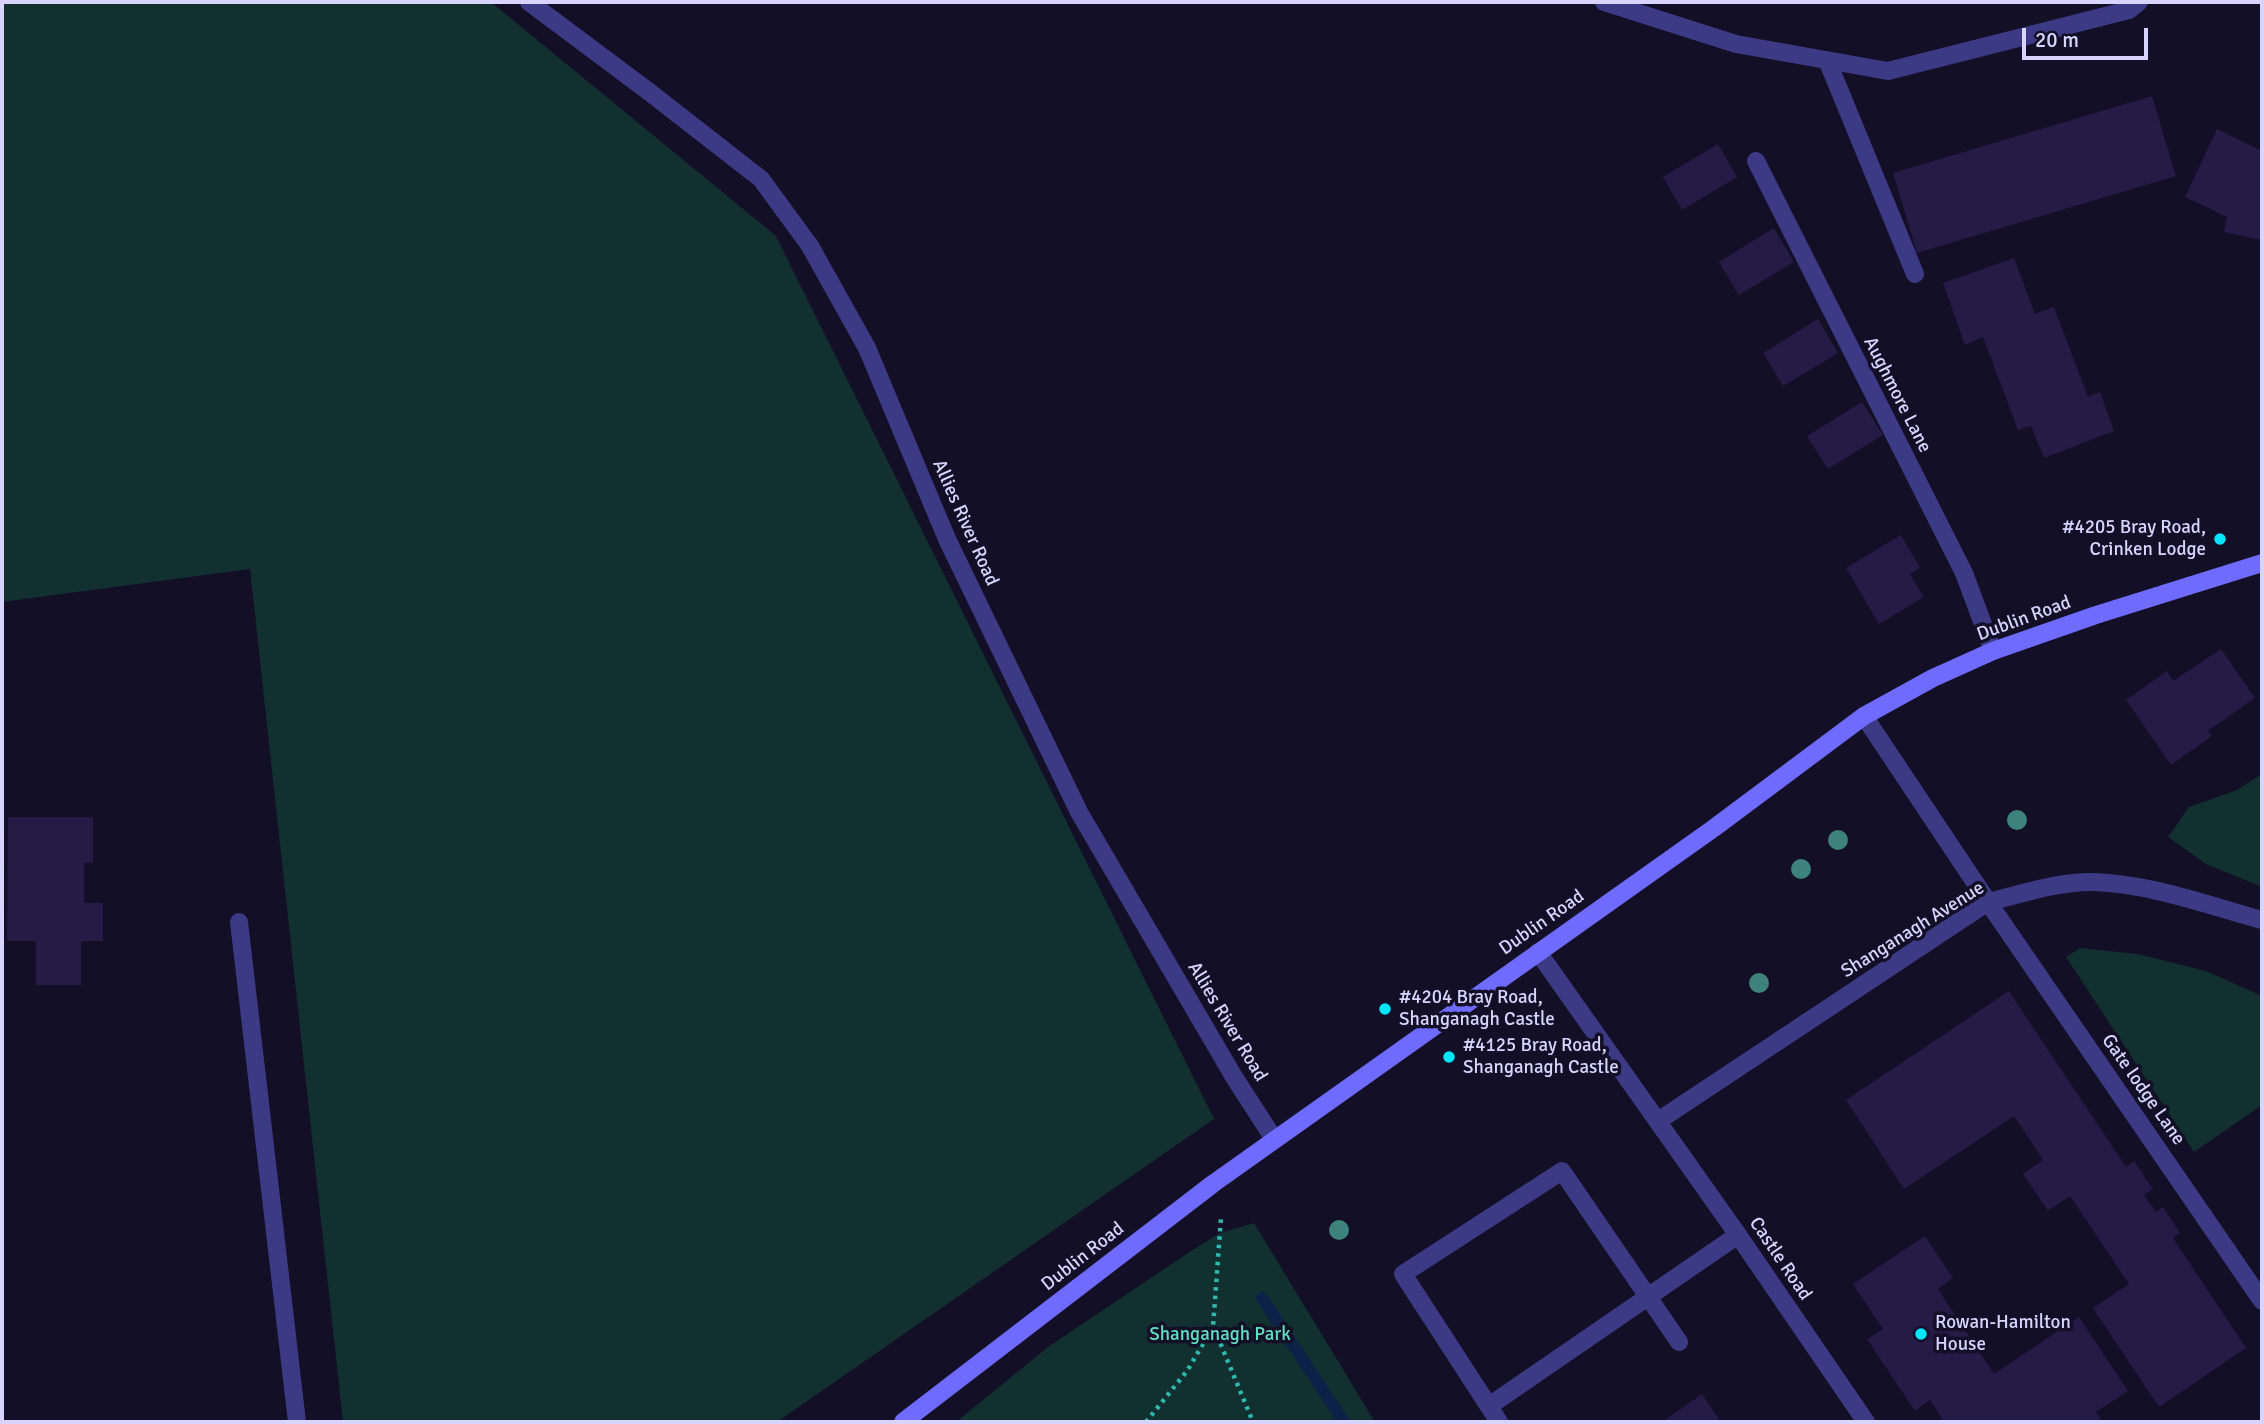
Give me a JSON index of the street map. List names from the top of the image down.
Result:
{
  "streets": {
    "main road": ["Dublin Road"],
    "street": [
      "Aughmore Lane",
      "Allies River Road",
      "Shanganagh Avenue",
      "Gate lodge Lane",
      "Castle Road"
    ]
  },
  "crossings": [
    ["Aughmore Lane", "Dublin Road"],
    ["Allies River Road", "Dublin Road"],
    ["Dublin Road", "Gate lodge Lane"],
    ["Dublin Road", "Castle Road"],
    ["Shanganagh Avenue", "Gate lodge Lane"],
    ["Shanganagh Avenue", "Castle Road"]
  ],
  "parks": ["Shanganagh Park"],
  "places": [
    "#4205 Bray Road, Crinken Lodge",
    "#4204 Bray Road, Shanganagh Castle",
    "#4125 Bray Road, Shanganagh Castle",
    "Rowan-Hamilton House"
  ],
  "scale_bar": "20 m"
}
